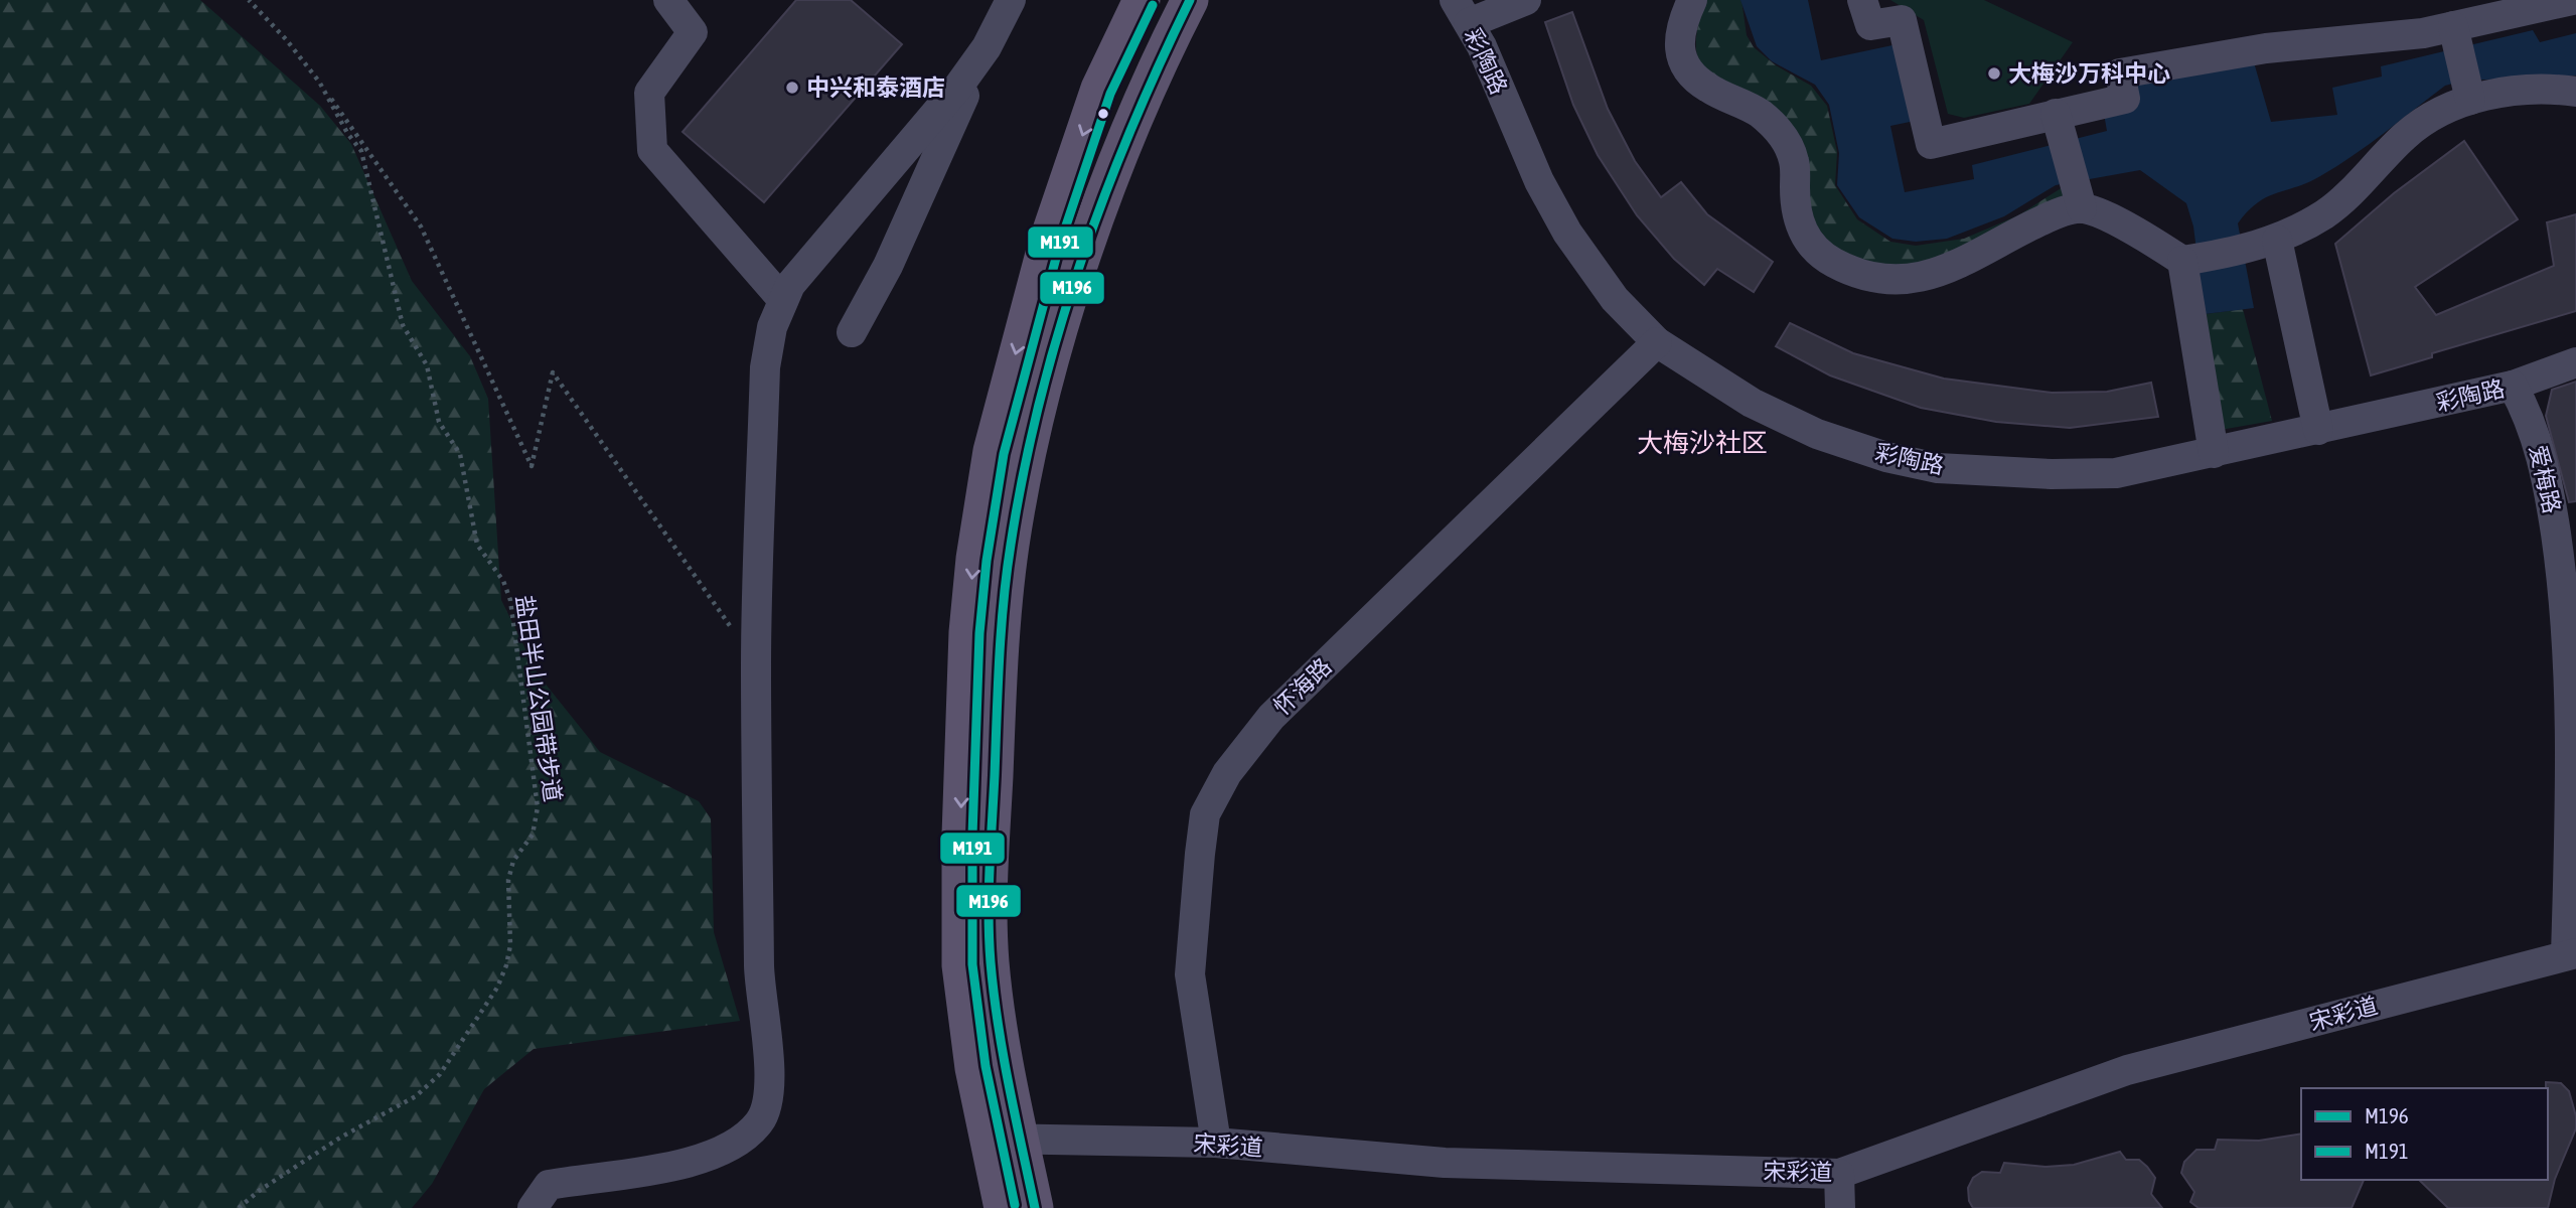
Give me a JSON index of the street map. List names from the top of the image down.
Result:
{
  "streets": {
    "street": [
      "彩陶路",
      "爱梅路",
      "怀海路",
      "宋彩道"
    ],
    "path": ["盐田半山公园带步道"]
  },
  "crossings": [
    ["彩陶路", "爱梅路"],
    ["彩陶路", "怀海路"],
    ["爱梅路", "宋彩道"],
    ["怀海路", "宋彩道"]
  ],
  "districts": ["大梅沙社区"],
  "places": ["大梅沙万科中心", "中兴和泰酒店"],
  "lines": ["transit line M196", "transit line M191"],
  "legend": ["M196", "M191"]
}
